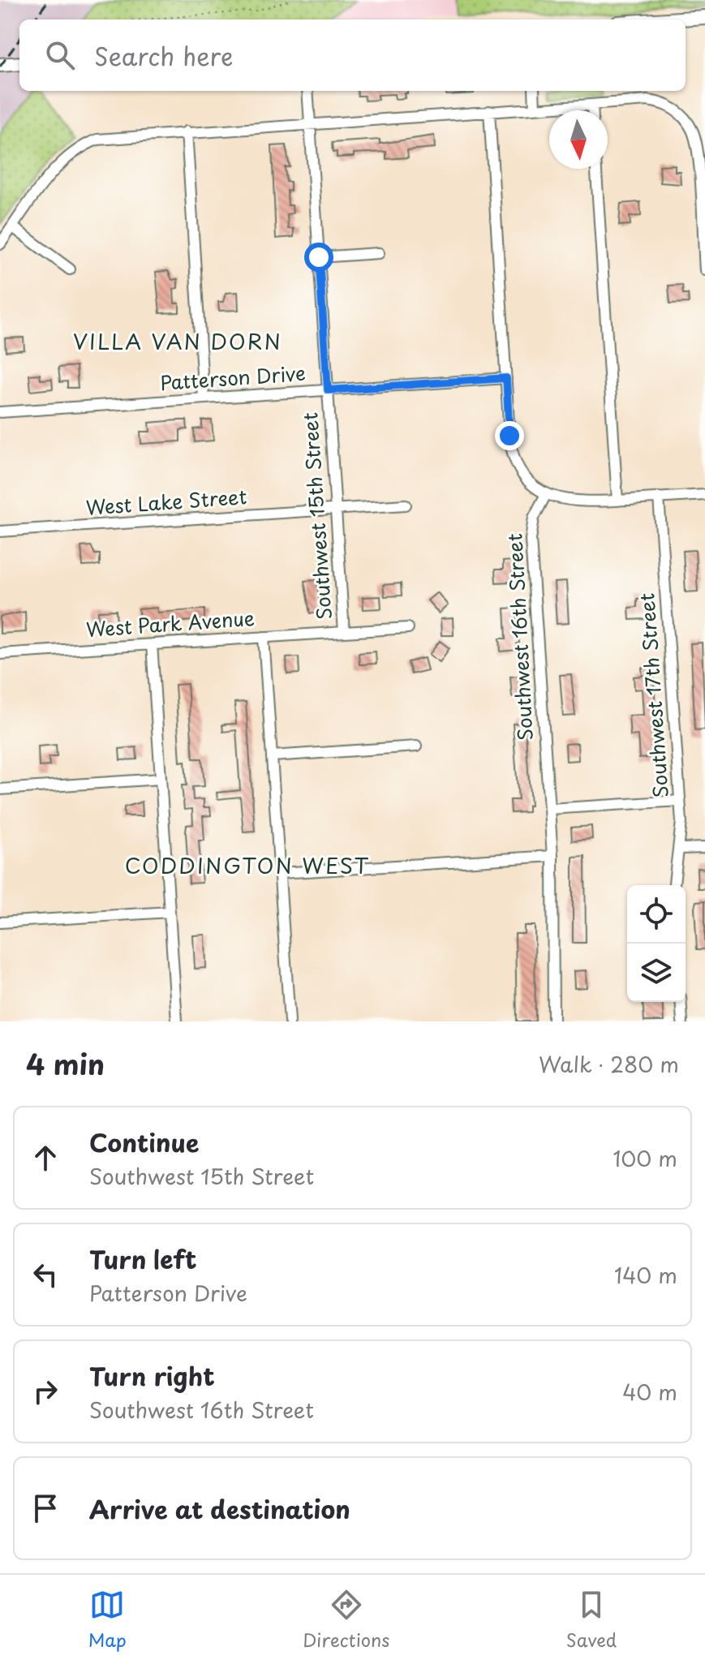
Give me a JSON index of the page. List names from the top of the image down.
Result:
{
  "streets": {
    "street": [
      "Patterson Drive",
      "West Lake Street",
      "Southwest 15th Street",
      "West Park Avenue",
      "Southwest 16th Street",
      "Southwest 17th Street"
    ]
  },
  "crossings": [
    ["Patterson Drive", "Southwest 15th Street"],
    ["West Lake Street", "Southwest 15th Street"],
    ["Southwest 15th Street", "West Park Avenue"]
  ],
  "districts": ["VILLA VAN DORN", "CODDINGTON WEST"],
  "north": "bottom",
  "page": {
    "search": "Search here",
    "heading": ["4 min", "Walk · 280 m"],
    "list": [
      ["Continue", "Southwest 15th Street", "100 m"],
      ["Turn left", "Patterson Drive", "140 m"],
      ["Turn right", "Southwest 16th Street", "40 m"],
      "Arrive at destination"
    ],
    "nav": ["Map", "Directions", "Saved"]
  }
}
